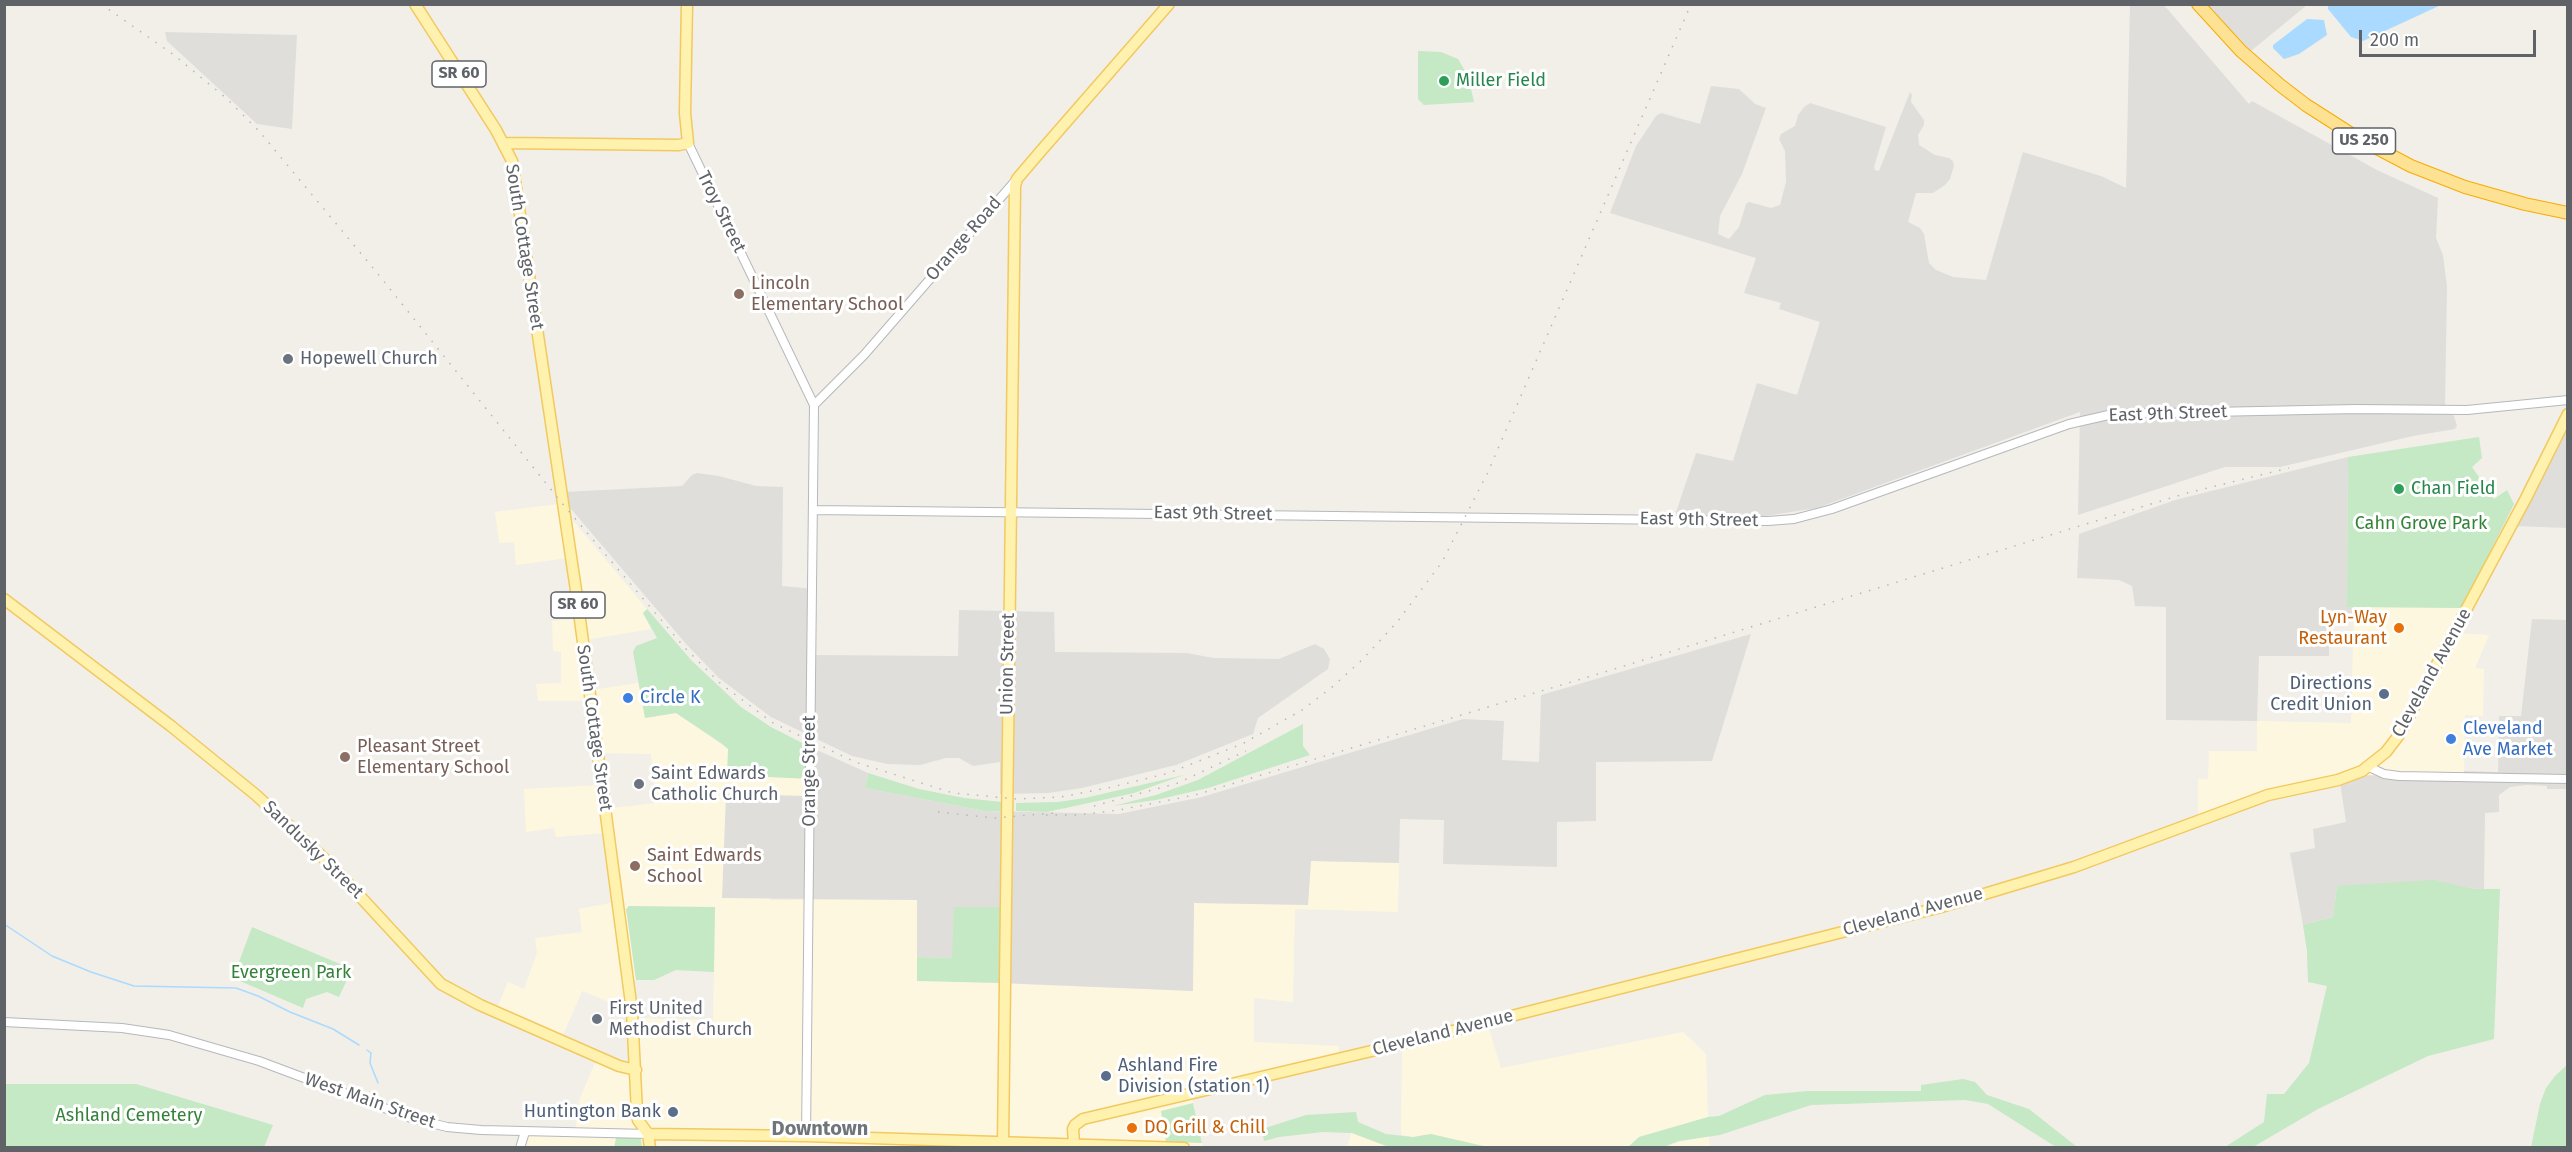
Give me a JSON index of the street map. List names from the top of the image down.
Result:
{
  "streets": {
    "highway": ["US 250"],
    "main road": [
      "SR 60",
      "Troy Street",
      "Orange Road",
      "South Cottage Street",
      "Union Street",
      "Cleveland Avenue",
      "Sandusky Street",
      "West Main Street"
    ],
    "street": ["East 9th Street", "Orange Street"]
  },
  "crossings": [
    ["SR 60", "South Cottage Street"],
    ["Troy Street", "Orange Road"],
    ["Troy Street", "Orange Street"],
    ["Orange Road", "Union Street"],
    ["Orange Road", "Orange Street"],
    ["South Cottage Street", "Sandusky Street"],
    ["South Cottage Street", "West Main Street"],
    ["East 9th Street", "Union Street"],
    ["East 9th Street", "Orange Street"],
    ["Union Street", "West Main Street"],
    ["Cleveland Avenue", "West Main Street"],
    ["Orange Street", "West Main Street"]
  ],
  "districts": ["Downtown"],
  "parks": ["Cahn Grove Park", "Evergreen Park", "Ashland Cemetery"],
  "places": [
    "Miller Field",
    "Lincoln Elementary School",
    "Hopewell Church",
    "Chan Field",
    "Lyn-Way Restaurant",
    "Directions Credit Union",
    "Circle K",
    "Cleveland Ave Market",
    "Pleasant Street Elementary School",
    "Saint Edwards Catholic Church",
    "Saint Edwards School",
    "First United Methodist Church",
    "Ashland Fire Division (station 1)",
    "Huntington Bank",
    "DQ Grill & Chill"
  ],
  "scale_bar": "200 m"
}
